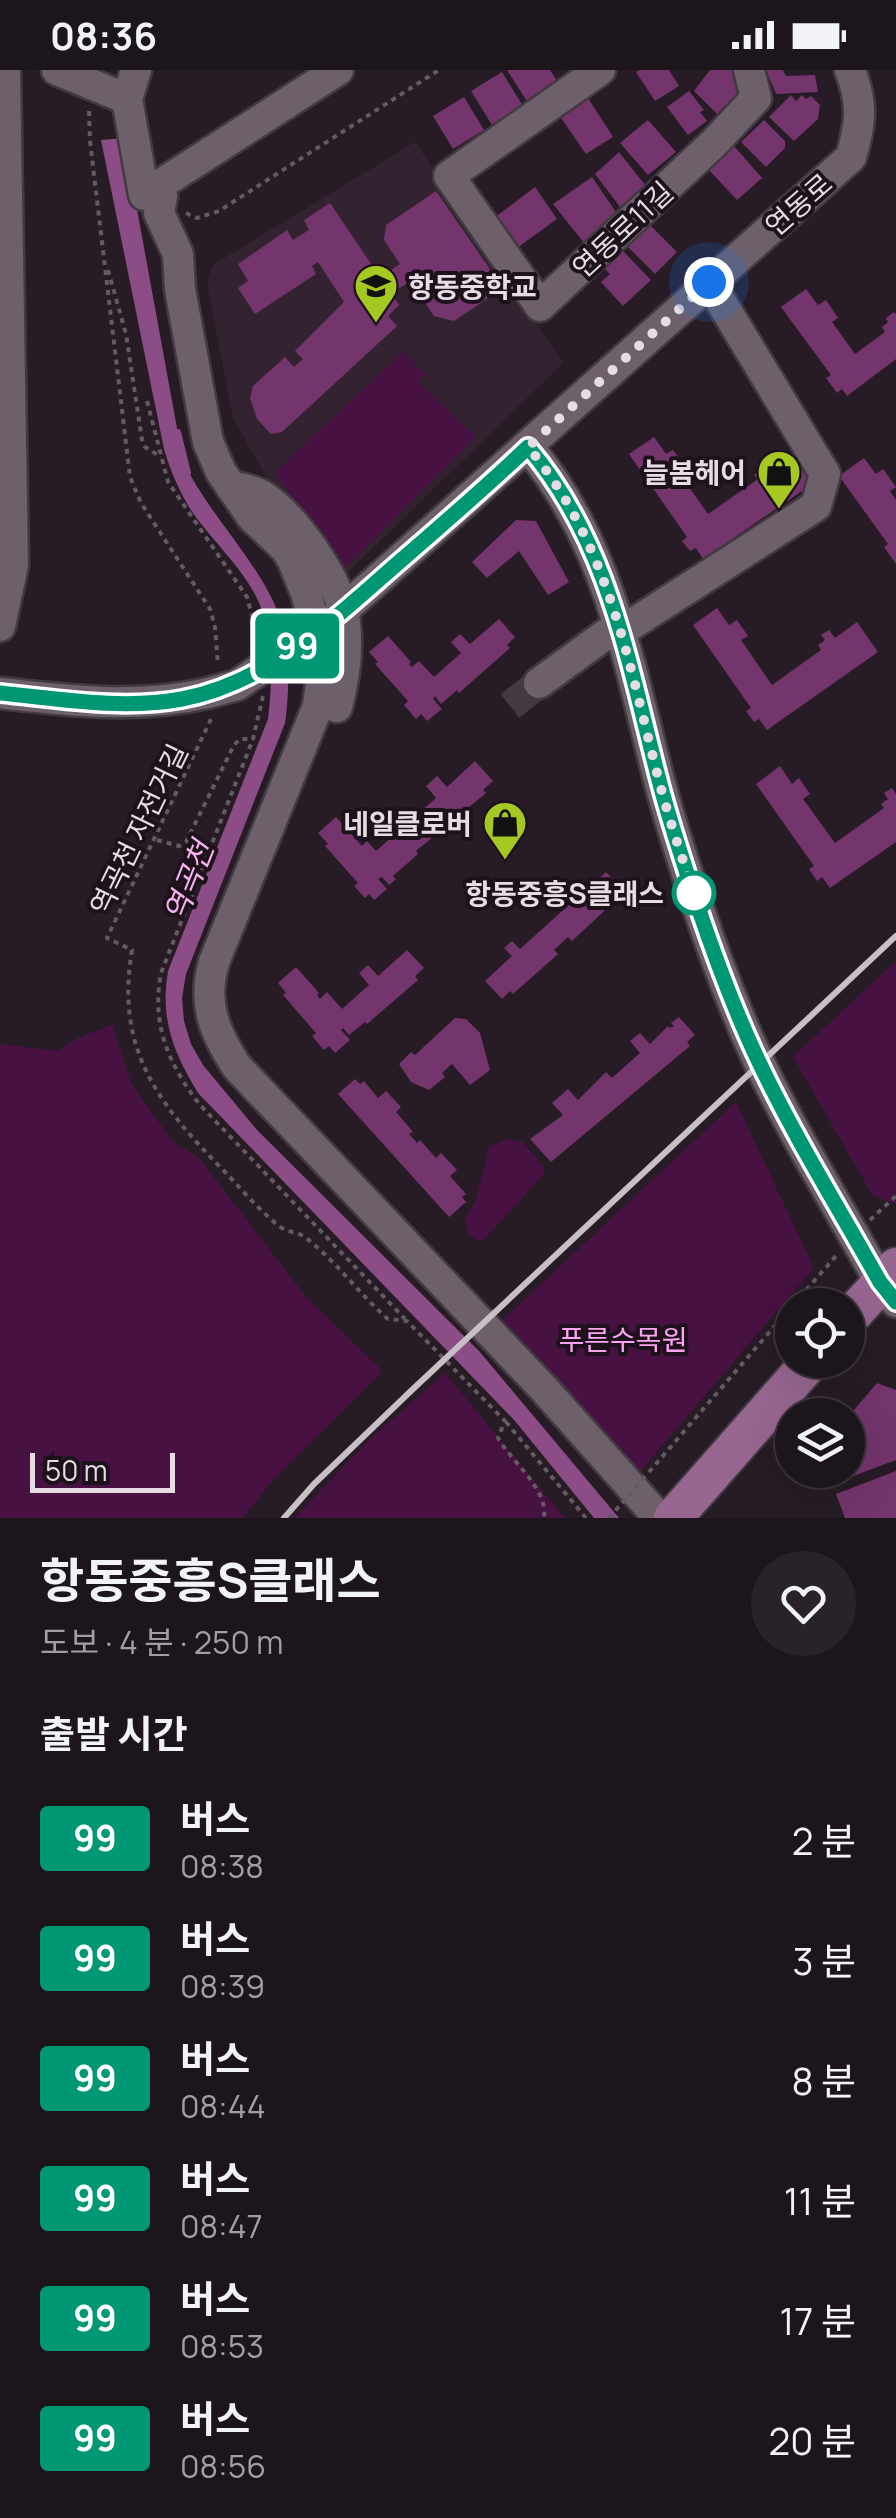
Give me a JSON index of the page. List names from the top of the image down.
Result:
{
  "streets": {
    "street": ["연동로", "연동로11길"],
    "path": ["역곡천 자전거길"]
  },
  "crossings": [
    ["연동로", "역곡천 자전거길"]
  ],
  "water": ["역곡천"],
  "parks": ["푸른수목원"],
  "places": {
    "school or university": ["항동중학교"],
    "shop": ["늘봄헤어", "네일클로버"],
    "other": ["항동중흥S클래스"]
  },
  "lines": ["bus line 99"],
  "scale_bar": "50 m",
  "page": {
    "status": "08:36",
    "on_map": "99",
    "scale": "50 m",
    "heading": [
      ["항동중흥S클래스", "도보 · 4 분 · 250 m"],
      "출발 시간"
    ],
    "list": [
      {
        "mark": "99",
        "name": "버스",
        "note": "08:38",
        "value": "2 분"
      },
      {
        "mark": "99",
        "name": "버스",
        "note": "08:39",
        "value": "3 분"
      },
      {
        "mark": "99",
        "name": "버스",
        "note": "08:44",
        "value": "8 분"
      },
      {
        "mark": "99",
        "name": "버스",
        "note": "08:47",
        "value": "11 분"
      },
      {
        "mark": "99",
        "name": "버스",
        "note": "08:53",
        "value": "17 분"
      },
      {
        "mark": "99",
        "name": "버스",
        "note": "08:56",
        "value": "20 분"
      }
    ]
  }
}
